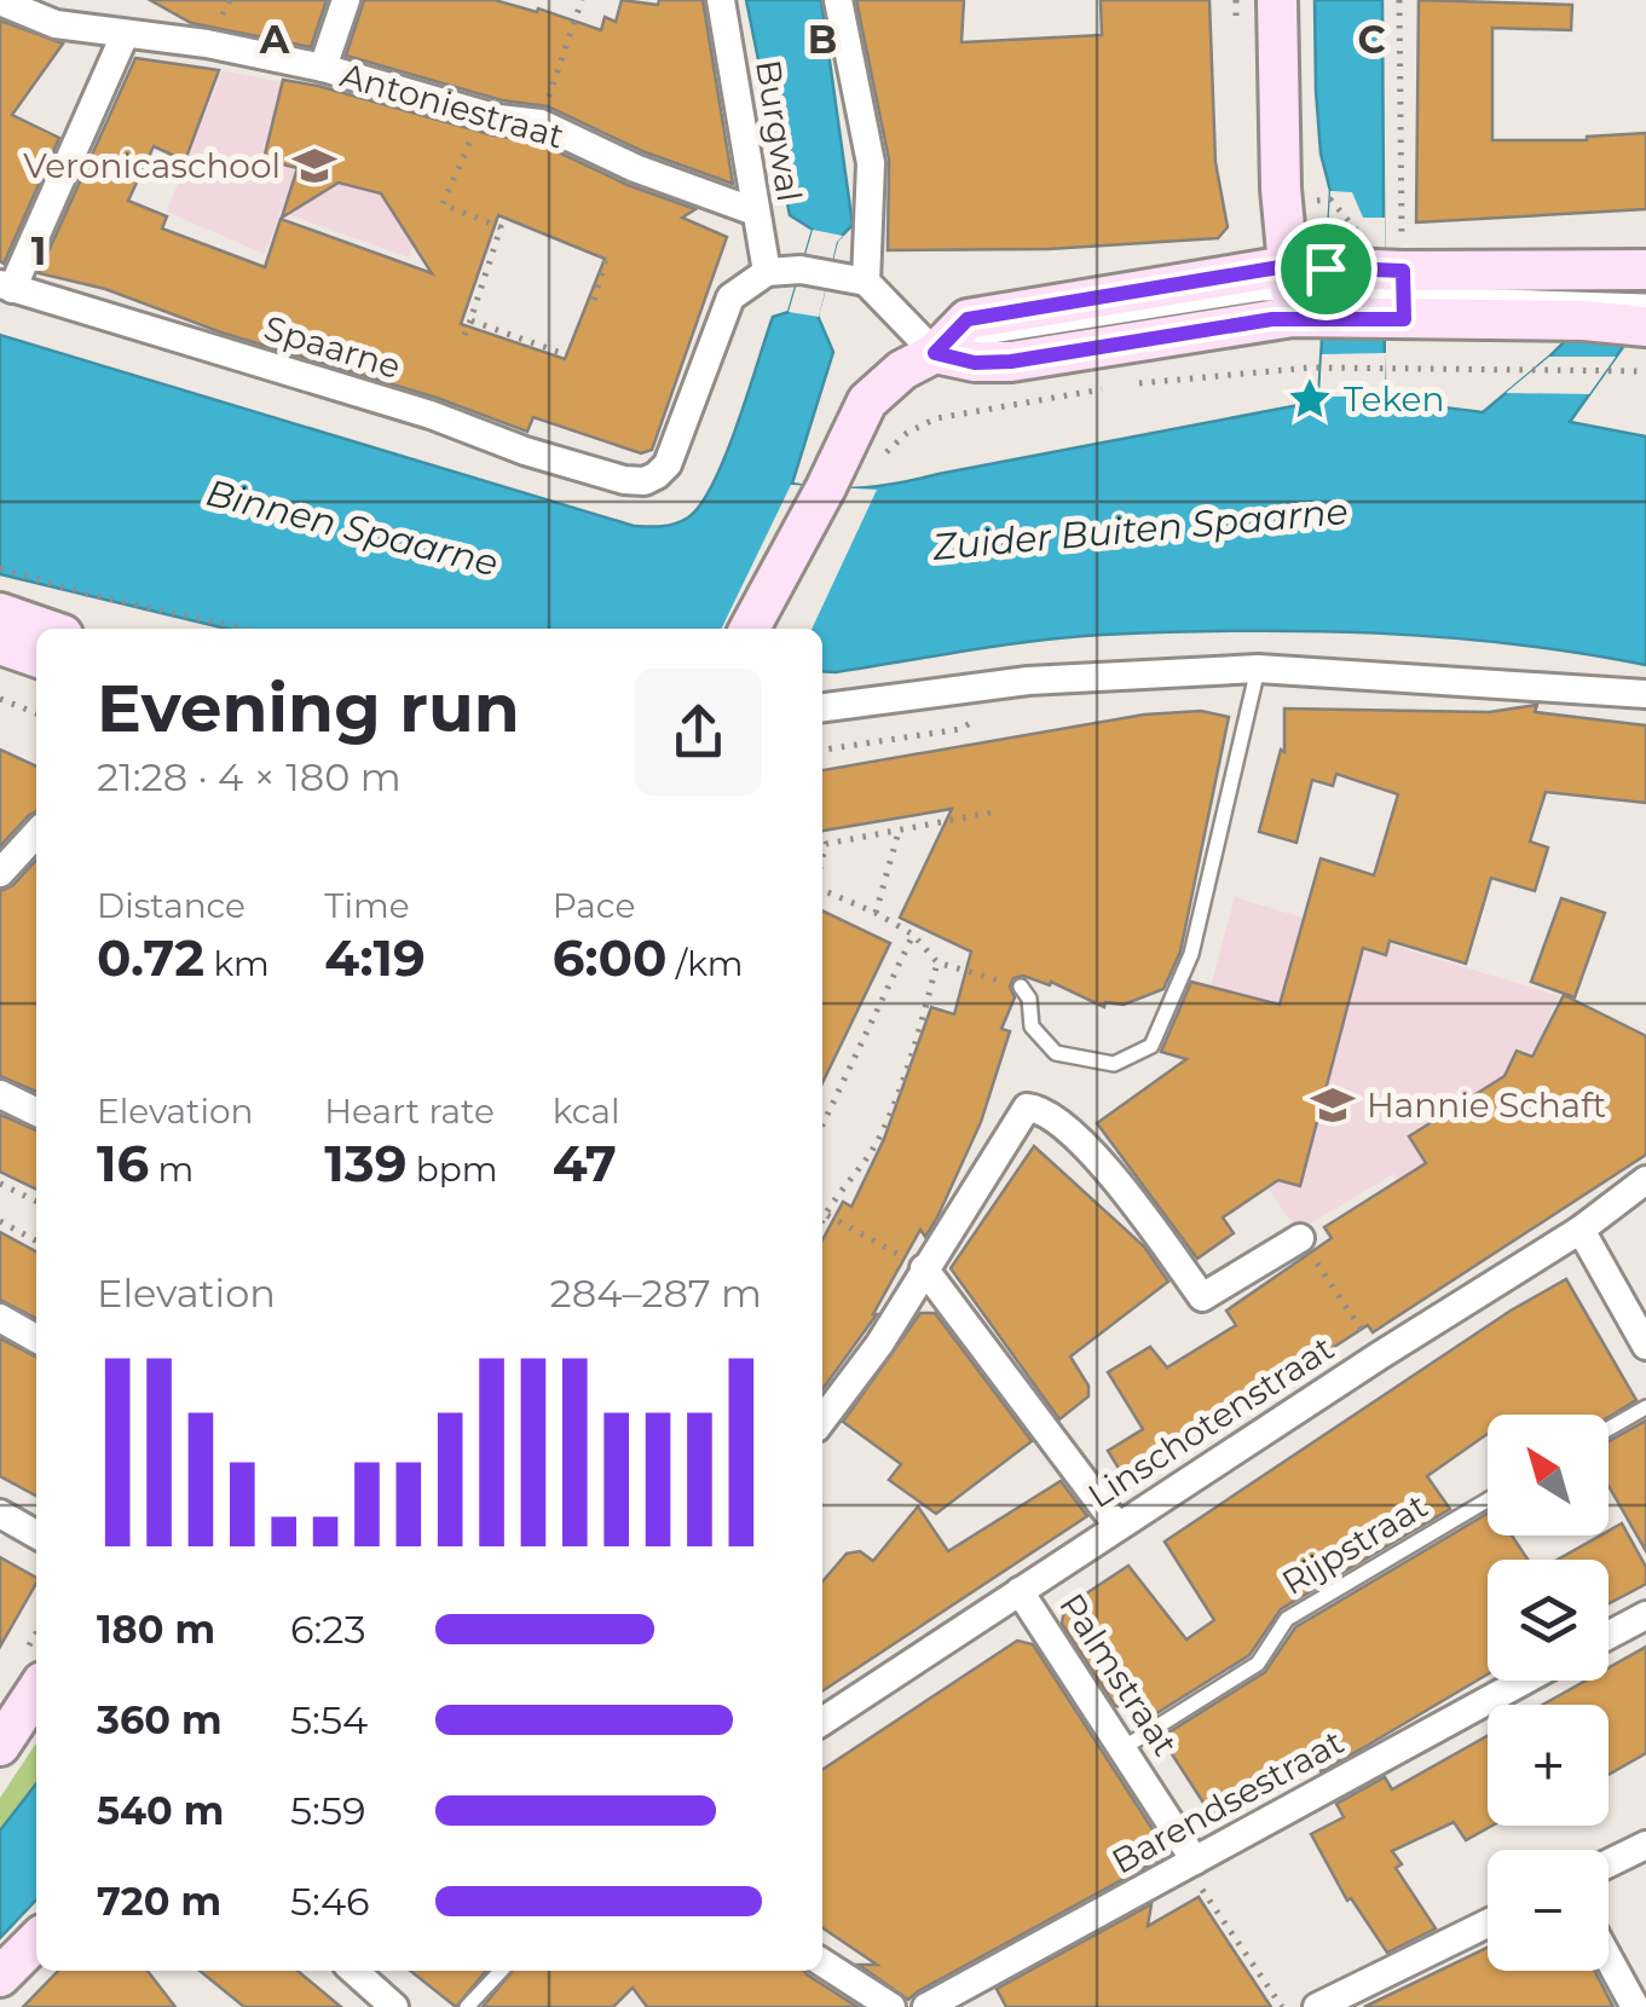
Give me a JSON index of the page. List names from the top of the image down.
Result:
{
  "streets": {
    "street": [
      "Antoniestraat",
      "Burgwal",
      "Spaarne",
      "Linschotenstraat",
      "Palmstraat",
      "Barendsestraat"
    ],
    "lane": ["Rijpstraat"]
  },
  "crossings": [
    ["Antoniestraat", "Burgwal"],
    ["Burgwal", "Spaarne"],
    ["Linschotenstraat", "Palmstraat"],
    ["Rijpstraat", "Palmstraat"],
    ["Palmstraat", "Barendsestraat"]
  ],
  "water": ["Binnen Spaarne", "Zuider Buiten Spaarne"],
  "places": {
    "school or university": ["Veronicaschool", "Hannie Schaft"],
    "place": ["Teken"]
  },
  "north": "top left",
  "page": {
    "heading": ["Evening run", "21:28 · 4 × 180 m"],
    "stats": [
      ["Distance", "0.72 km"],
      ["Time", "4:19"],
      ["Pace", "6:00 /km"],
      ["Elevation", "16 m"],
      ["Heart rate", "139 bpm"],
      ["kcal", "47"]
    ],
    "chart": ["Elevation", "284–287 m"],
    "map_buttons": ["+", "−"],
    "list": [
      {
        "name": "180 m",
        "note": "6:23"
      },
      {
        "name": "360 m",
        "note": "5:54"
      },
      {
        "name": "540 m",
        "note": "5:59"
      },
      {
        "name": "720 m",
        "note": "5:46"
      }
    ]
  },
  "grid": {
    "columns": ["A", "B", "C"],
    "rows": ["1"]
  }
}
